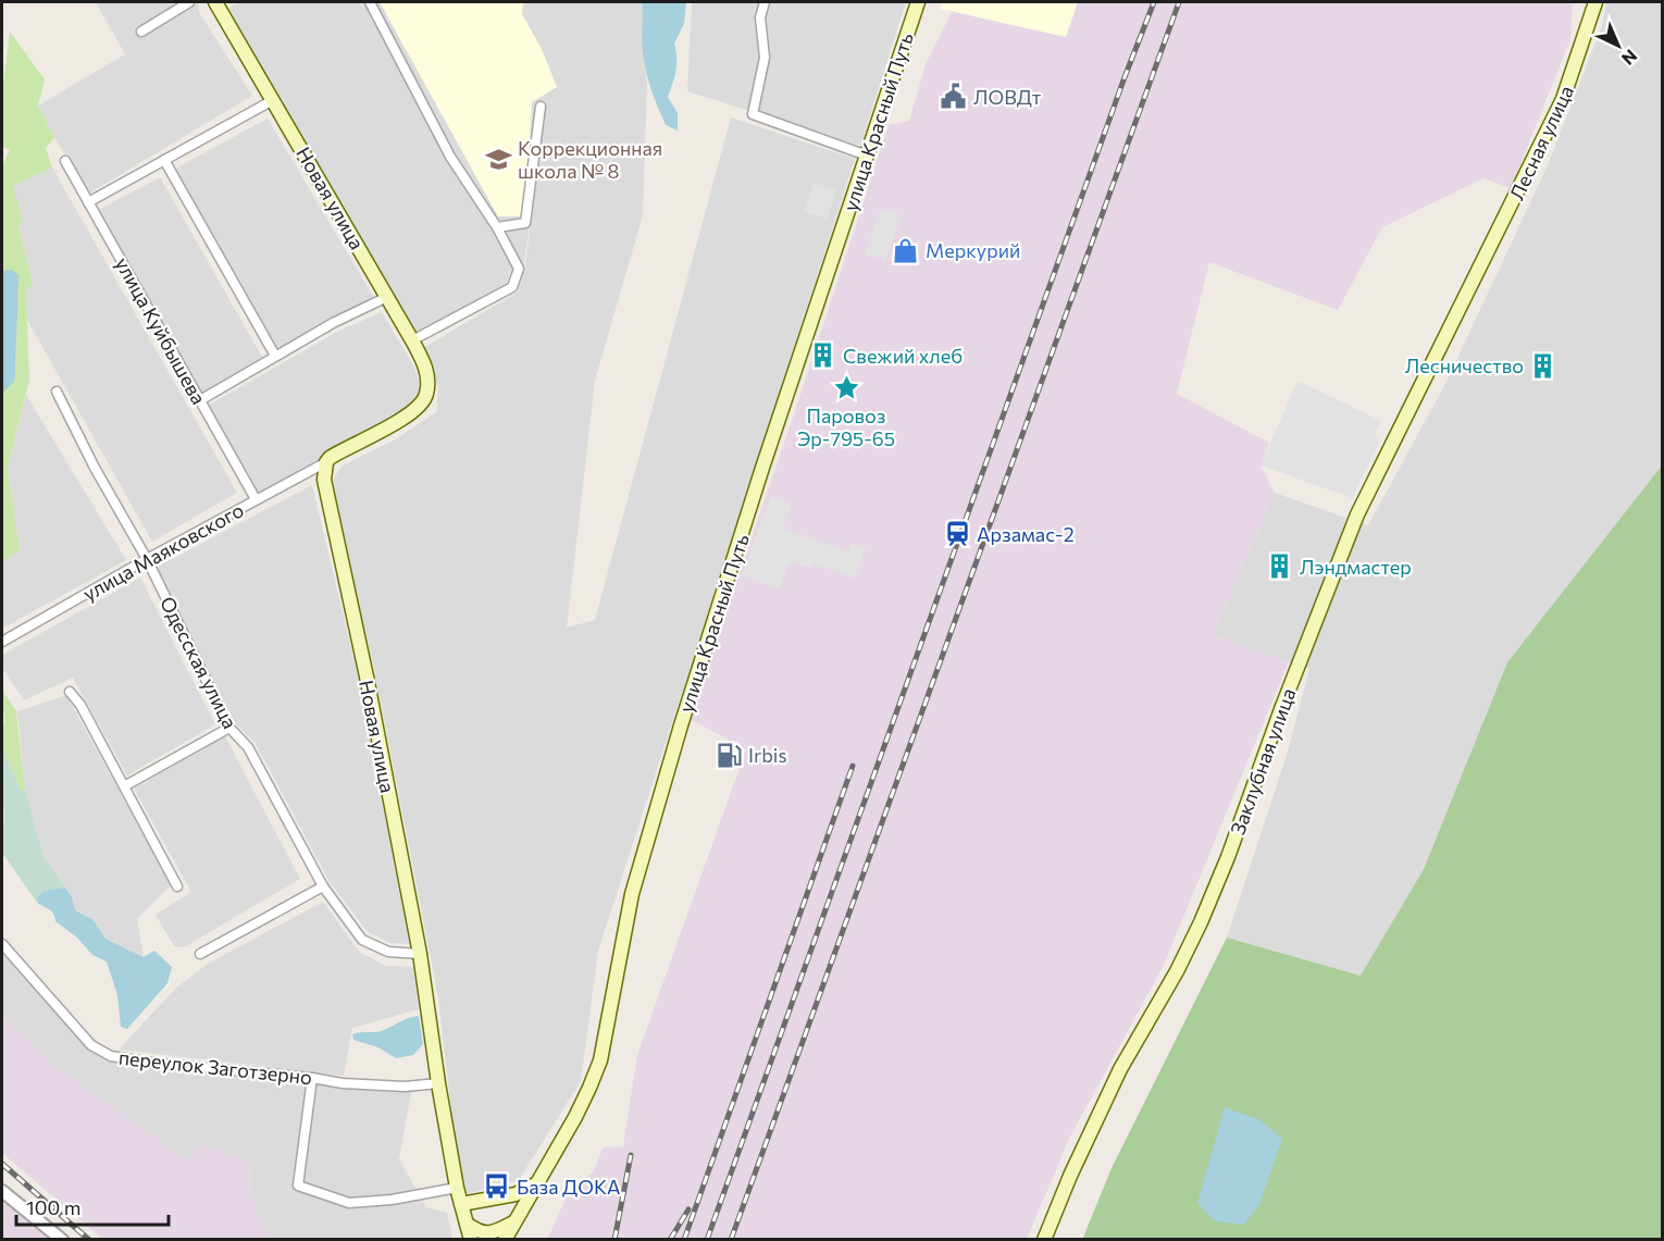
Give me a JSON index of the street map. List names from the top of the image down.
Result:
{
  "streets": {
    "main road": [
      "улица Красный Путь",
      "Лесная улица",
      "Новая улица",
      "Заклубная улица"
    ],
    "street": [
      "улица Куйбышева",
      "улица Маяковского",
      "Одесская улица",
      "переулок Заготзерно"
    ]
  },
  "crossings": [
    ["Лесная улица", "Заклубная улица"],
    ["Новая улица", "улица Маяковского"],
    ["Новая улица", "Одесская улица"],
    ["Новая улица", "переулок Заготзерно"],
    ["улица Куйбышева", "улица Маяковского"],
    ["улица Маяковского", "Одесская улица"]
  ],
  "places": {
    "public building": ["ЛОВДт"],
    "school or university": ["Коррекционная школа № 8"],
    "shop": ["Меркурий"],
    "building": ["Свежий хлеб", "Лесничество", "Лэндмастер"],
    "place": ["Паровоз Эр-795-65"],
    "station": ["Арзамас-2"],
    "fuel station": ["Irbis"],
    "bus stop": ["База ДОКА"]
  },
  "scale_bar": "100 m",
  "north": "bottom right"
}
